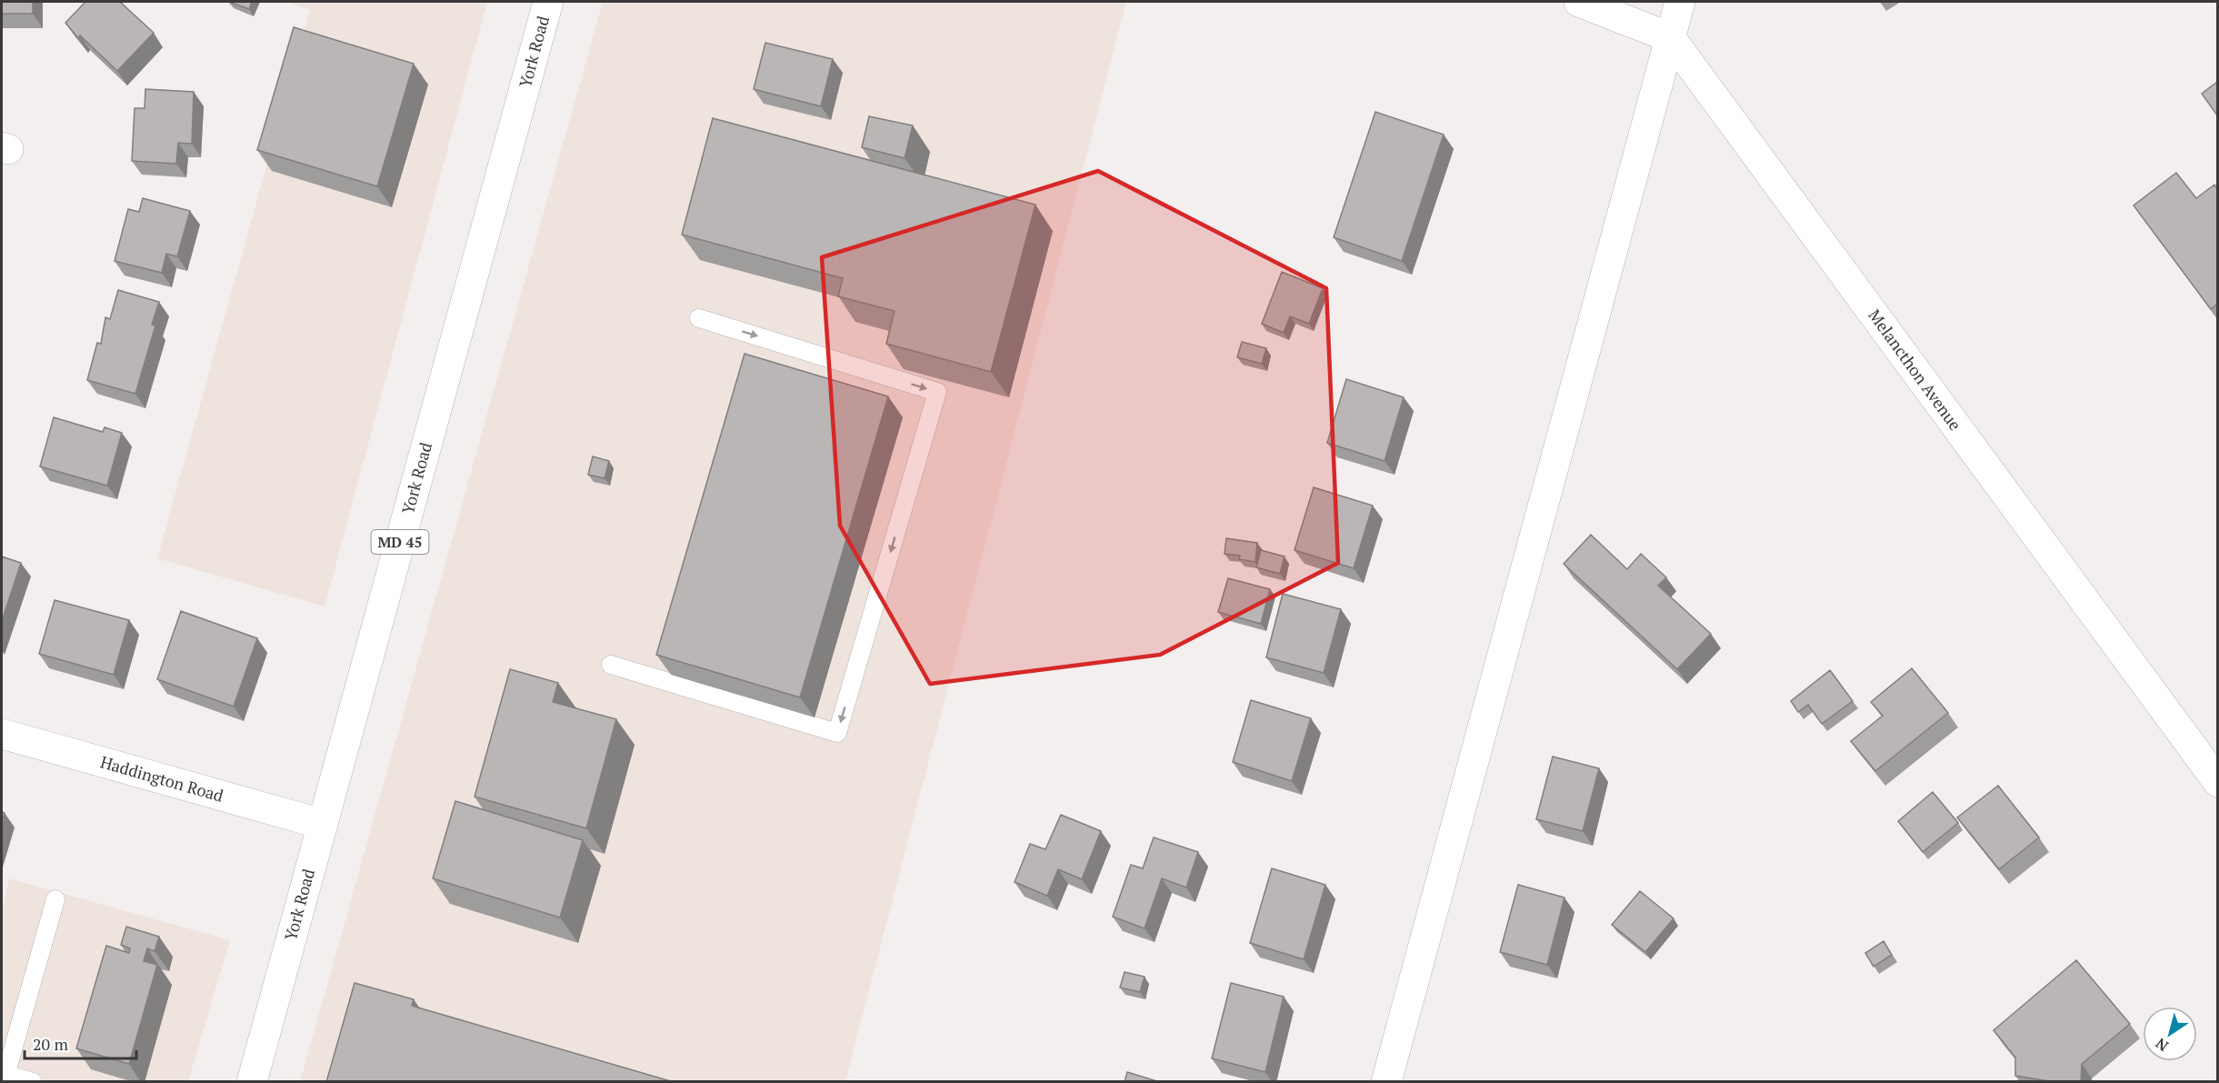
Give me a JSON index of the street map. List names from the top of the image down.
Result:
{
  "streets": {
    "street": [
      "York Road",
      "Melancthon Avenue",
      "MD 45",
      "Haddington Road"
    ]
  },
  "crossings": [
    ["York Road", "Haddington Road"]
  ],
  "scale_bar": "20 m",
  "north": "bottom left"
}
